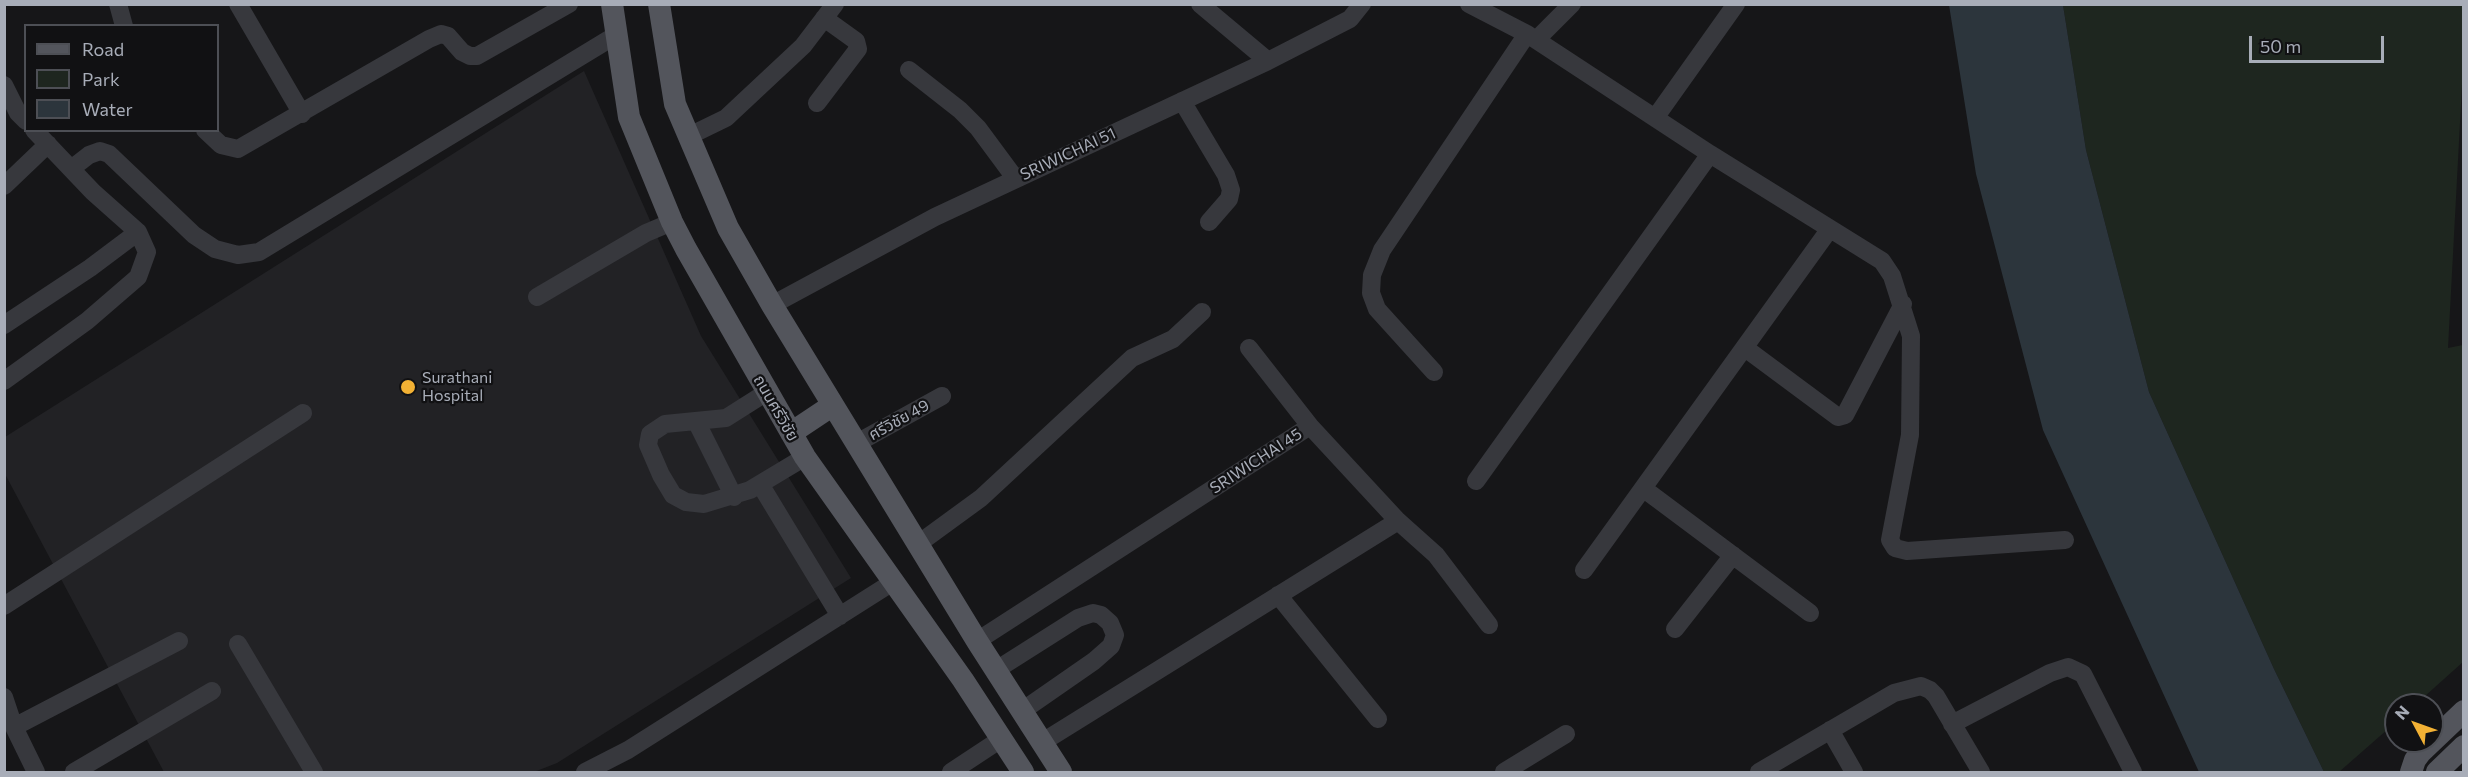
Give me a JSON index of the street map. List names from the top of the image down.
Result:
{
  "streets": {
    "main road": ["ถนนศรีวิชัย"],
    "street": ["SRIWICHAI 51", "ศรีวิชัย 49", "SRIWICHAI 45"]
  },
  "places": ["Surathani Hospital"],
  "legend": ["Road", "Park", "Water"],
  "scale_bar": "50 m",
  "north": "top left"
}
